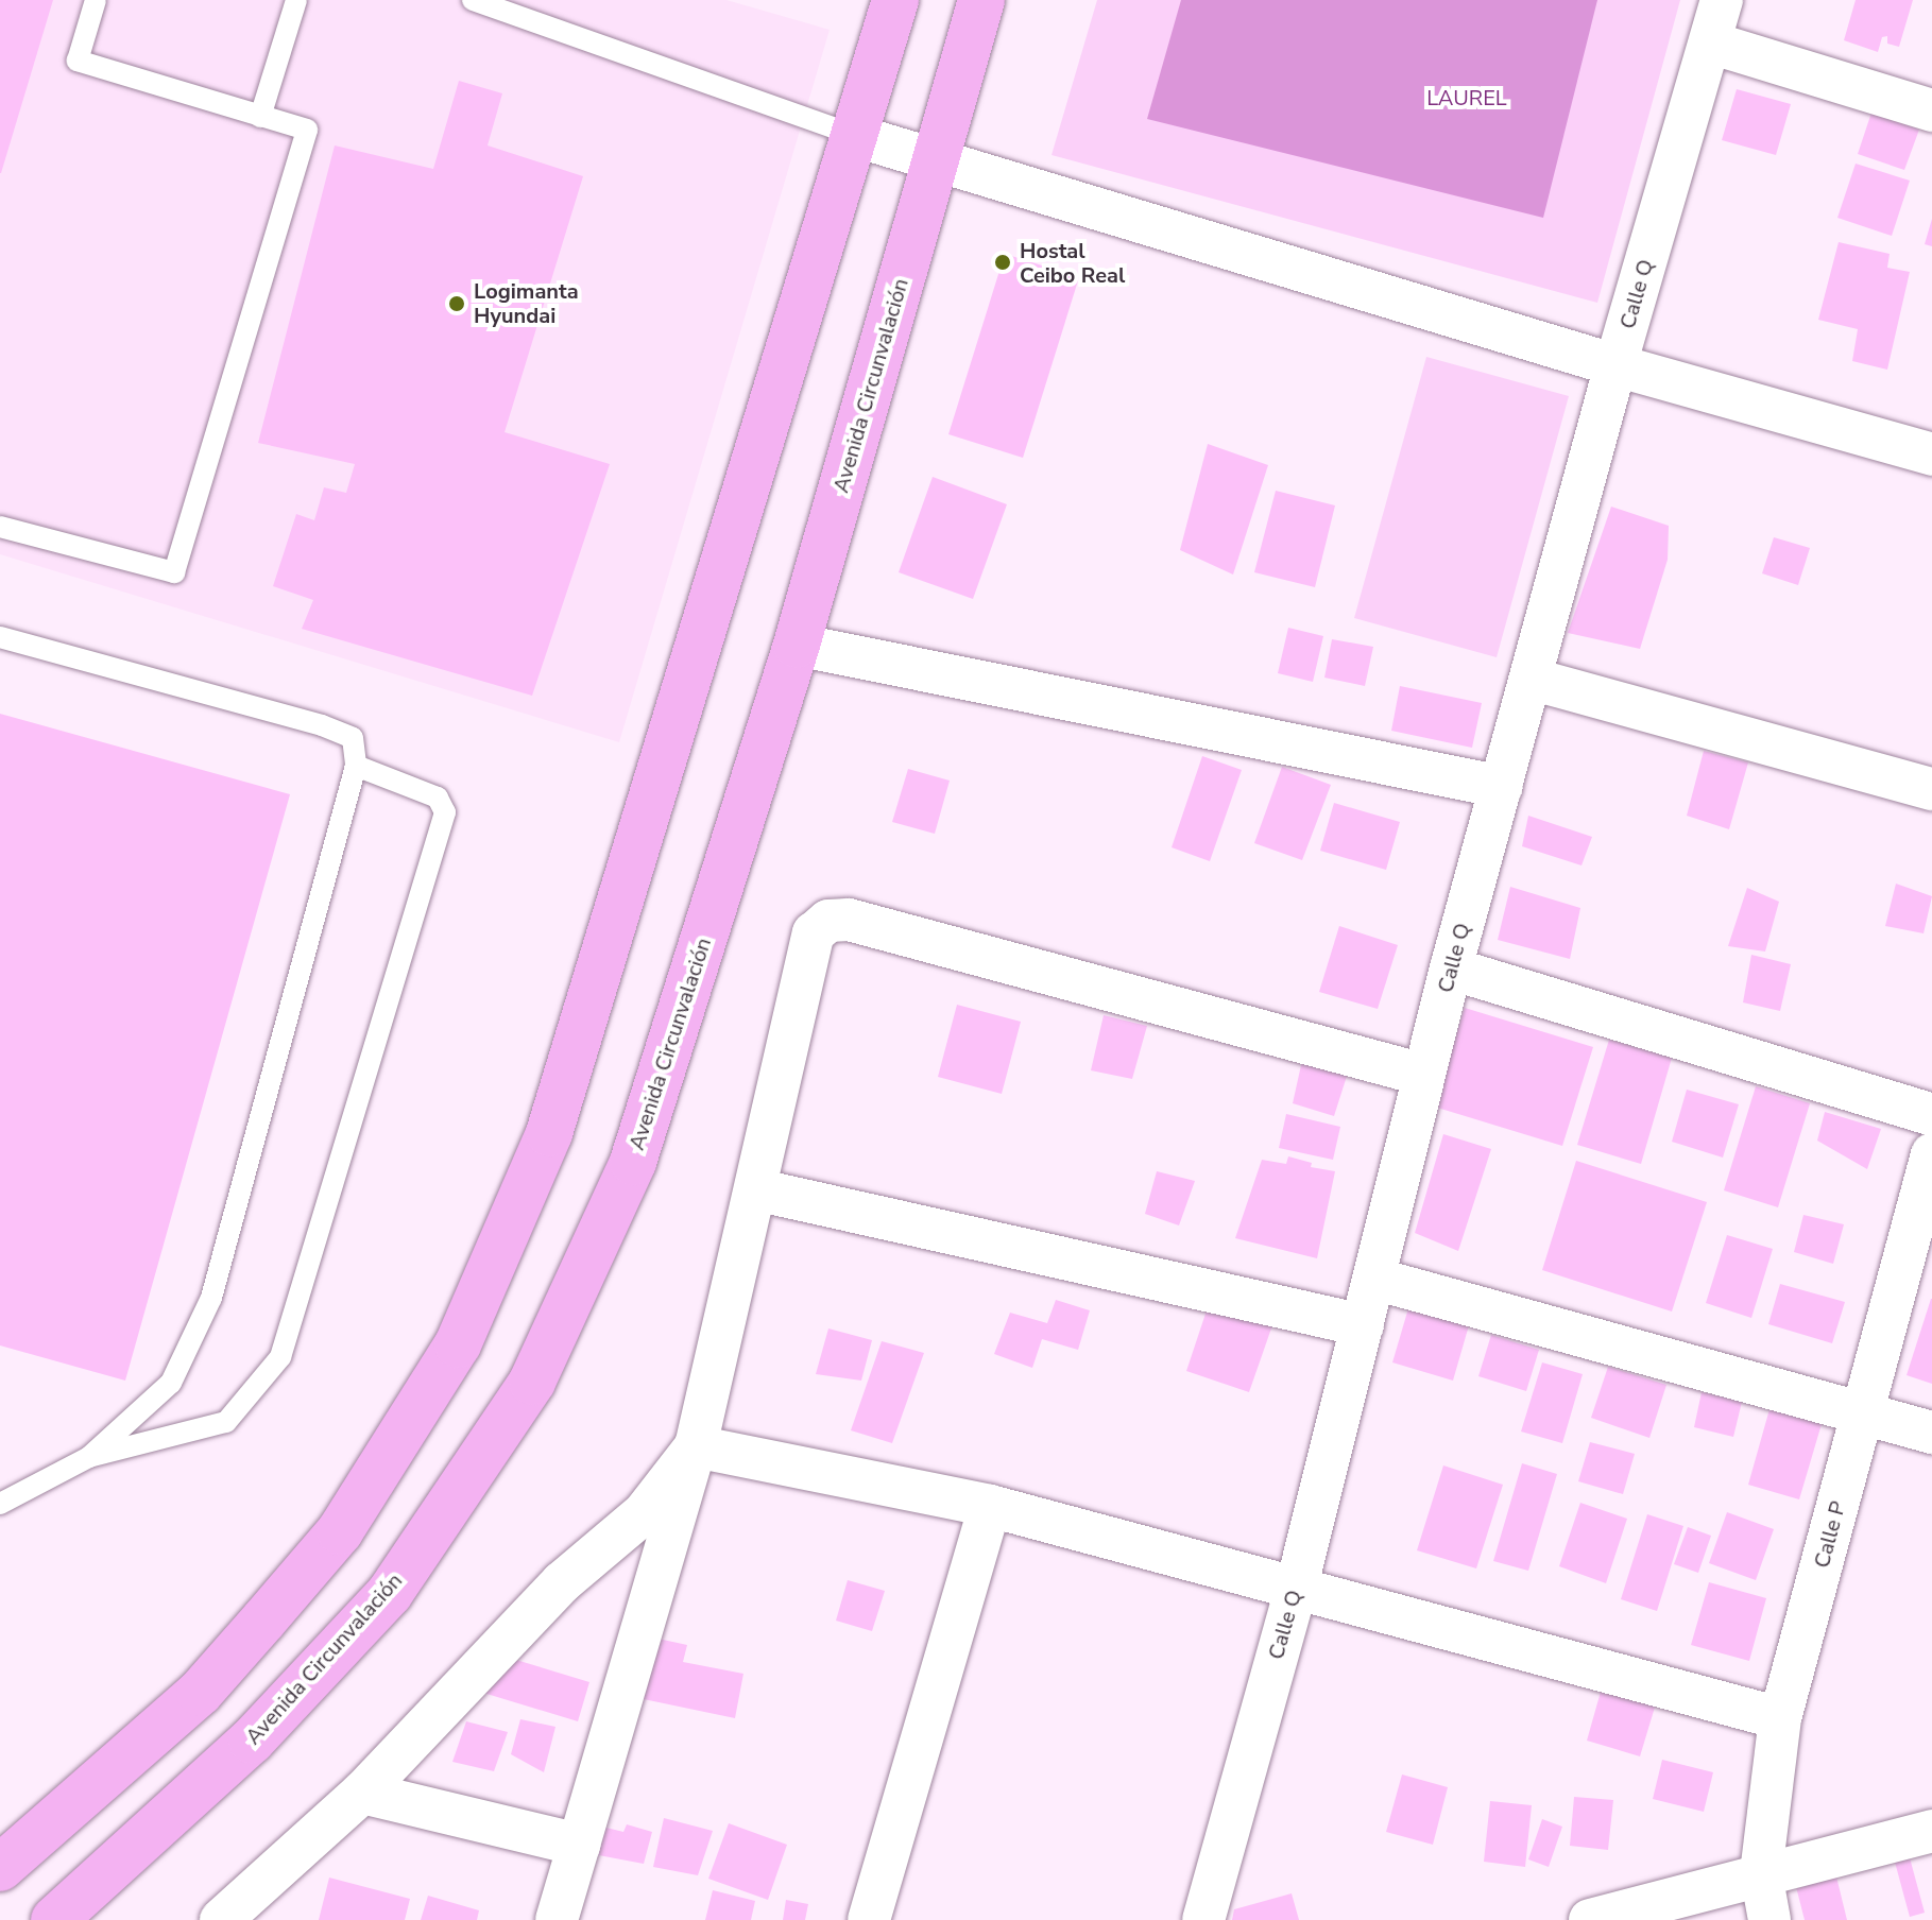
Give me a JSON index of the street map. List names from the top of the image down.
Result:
{
  "streets": {
    "highway": ["Avenida Circunvalación"],
    "street": ["Calle Q", "Calle P"]
  },
  "parks": ["LAUREL"],
  "places": ["Hostal Ceibo Real", "Logimanta Hyundai"]
}
